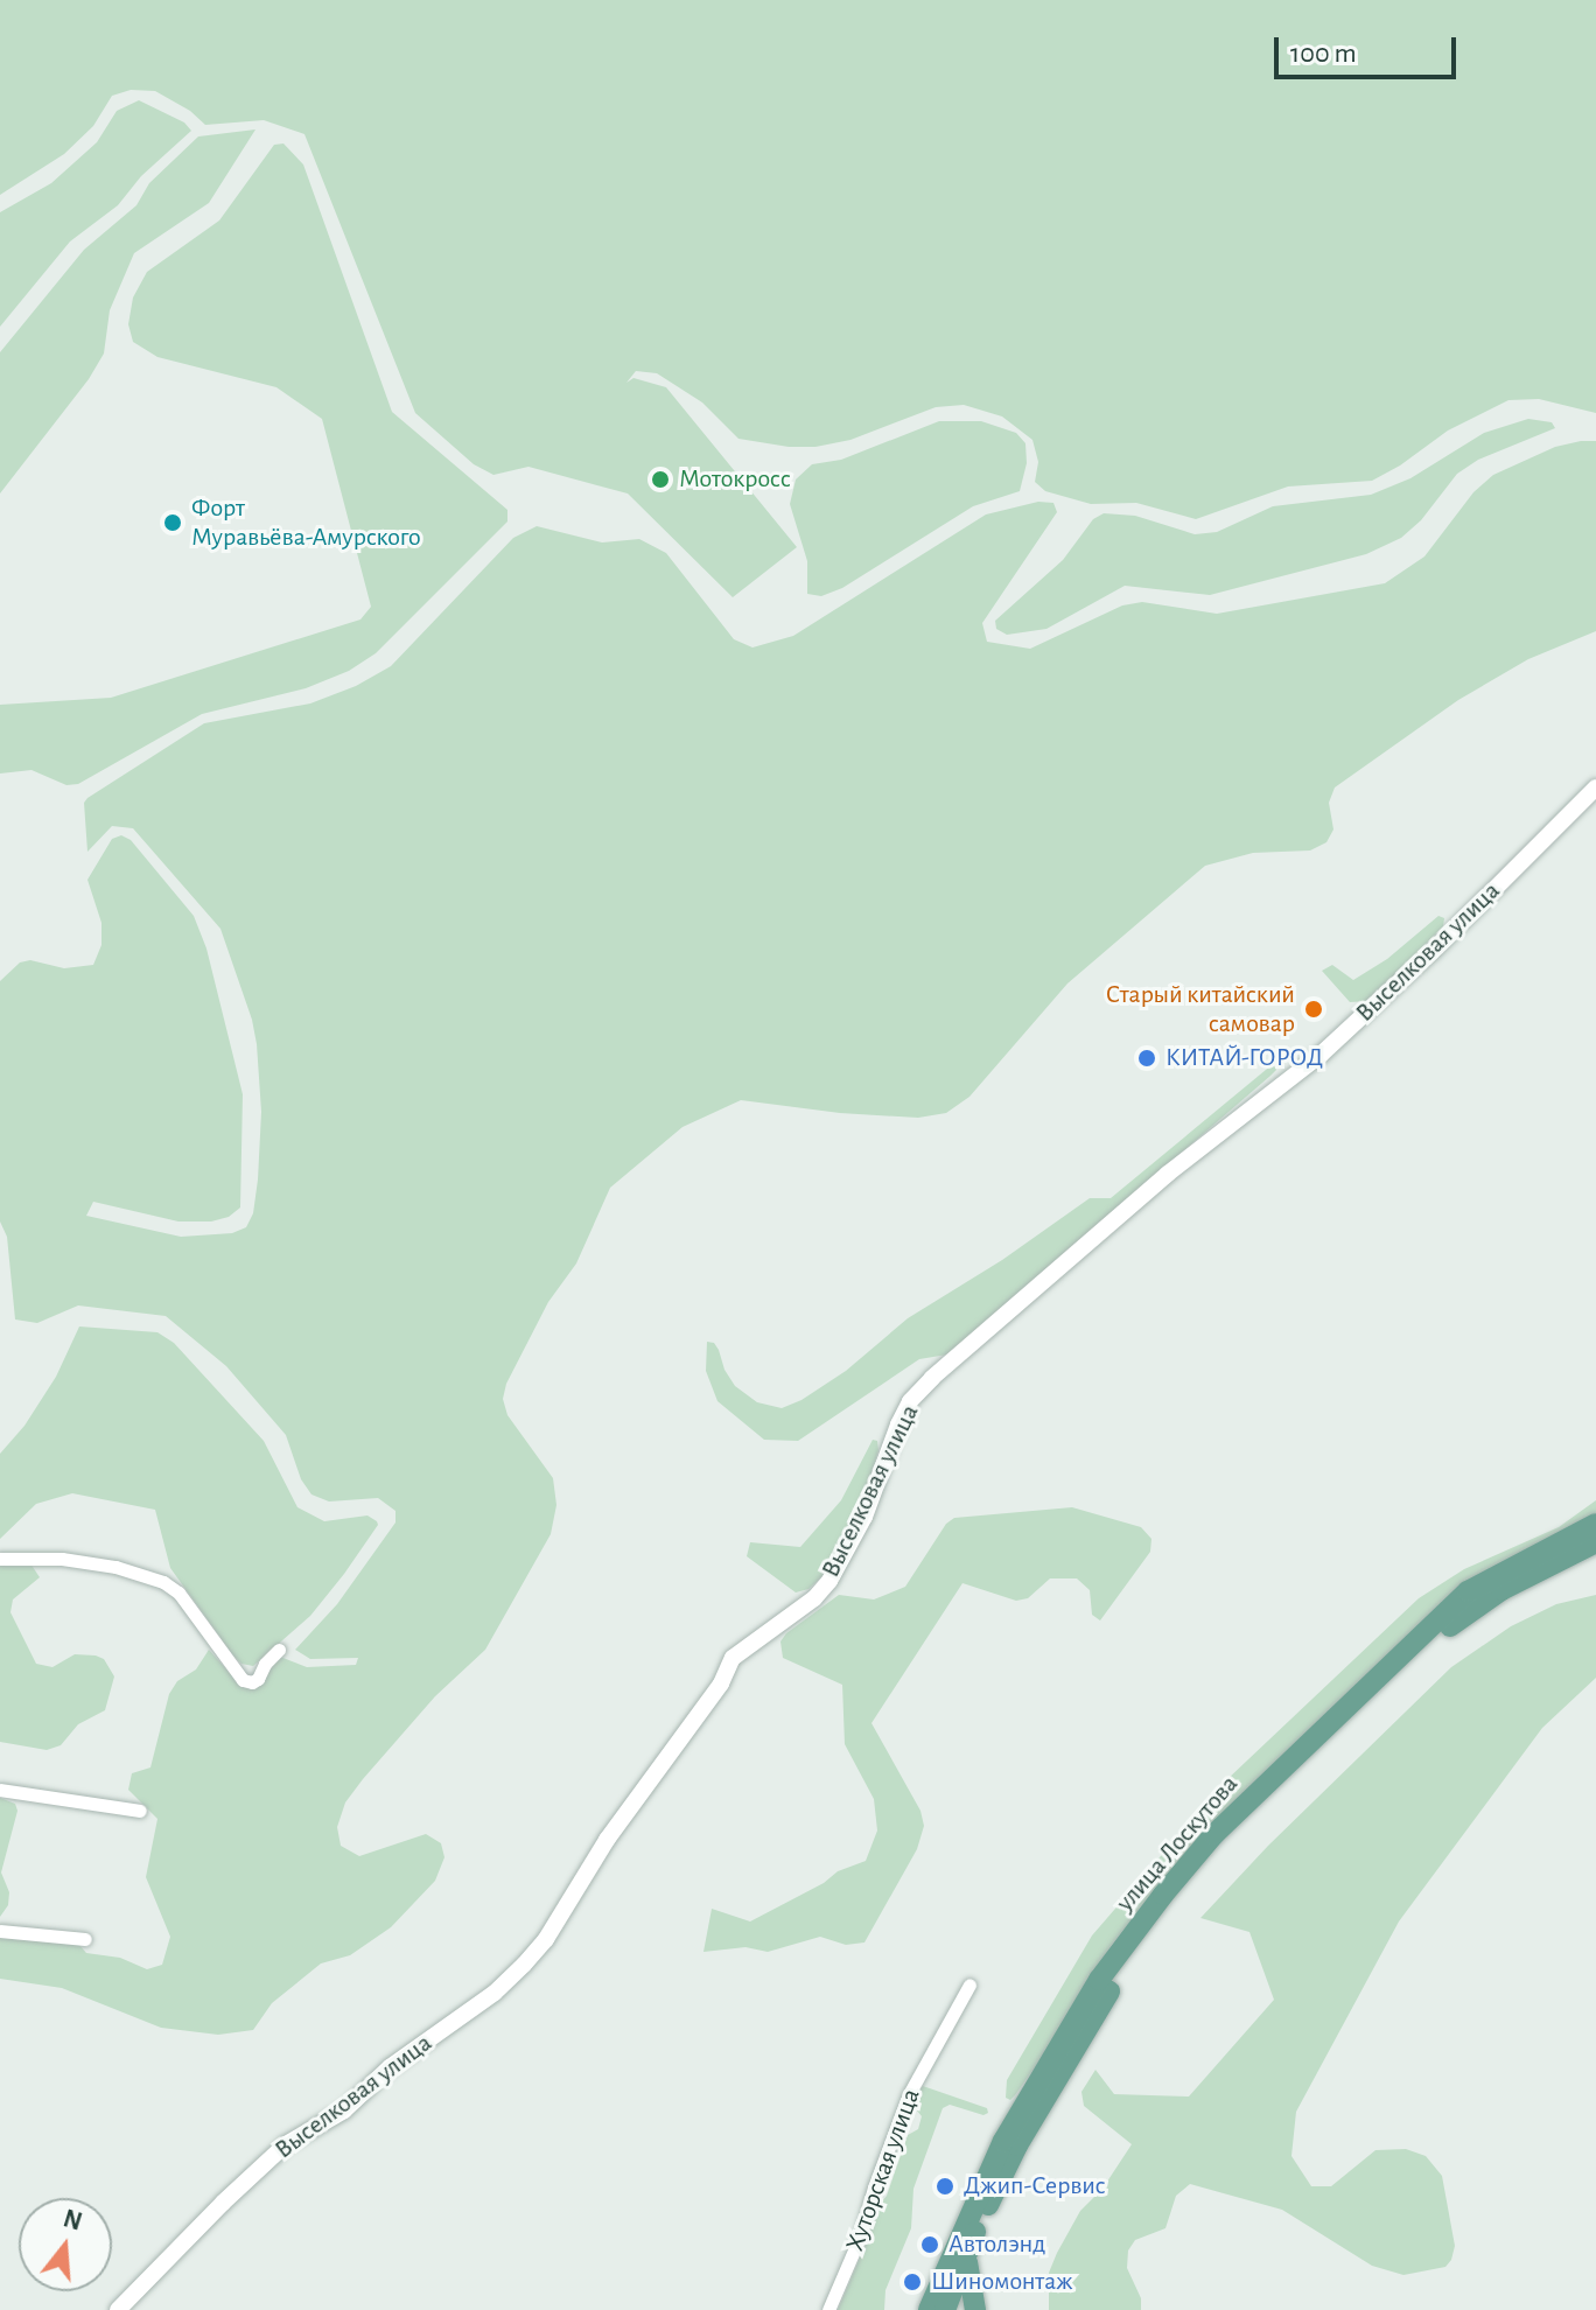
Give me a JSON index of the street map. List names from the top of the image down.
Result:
{
  "streets": {
    "main road": ["улица Лоскутова"],
    "street": ["Выселковая улица", "Хуторская улица"]
  },
  "places": [
    "Мотокросс",
    "Форт Муравьёва-Амурского",
    "Старый китайский самовар",
    "КИТАЙ-ГОРОД",
    "Джип-Сервис",
    "Автолэнд",
    "Шиномонтаж"
  ],
  "scale_bar": "100 m",
  "north": "top"
}
